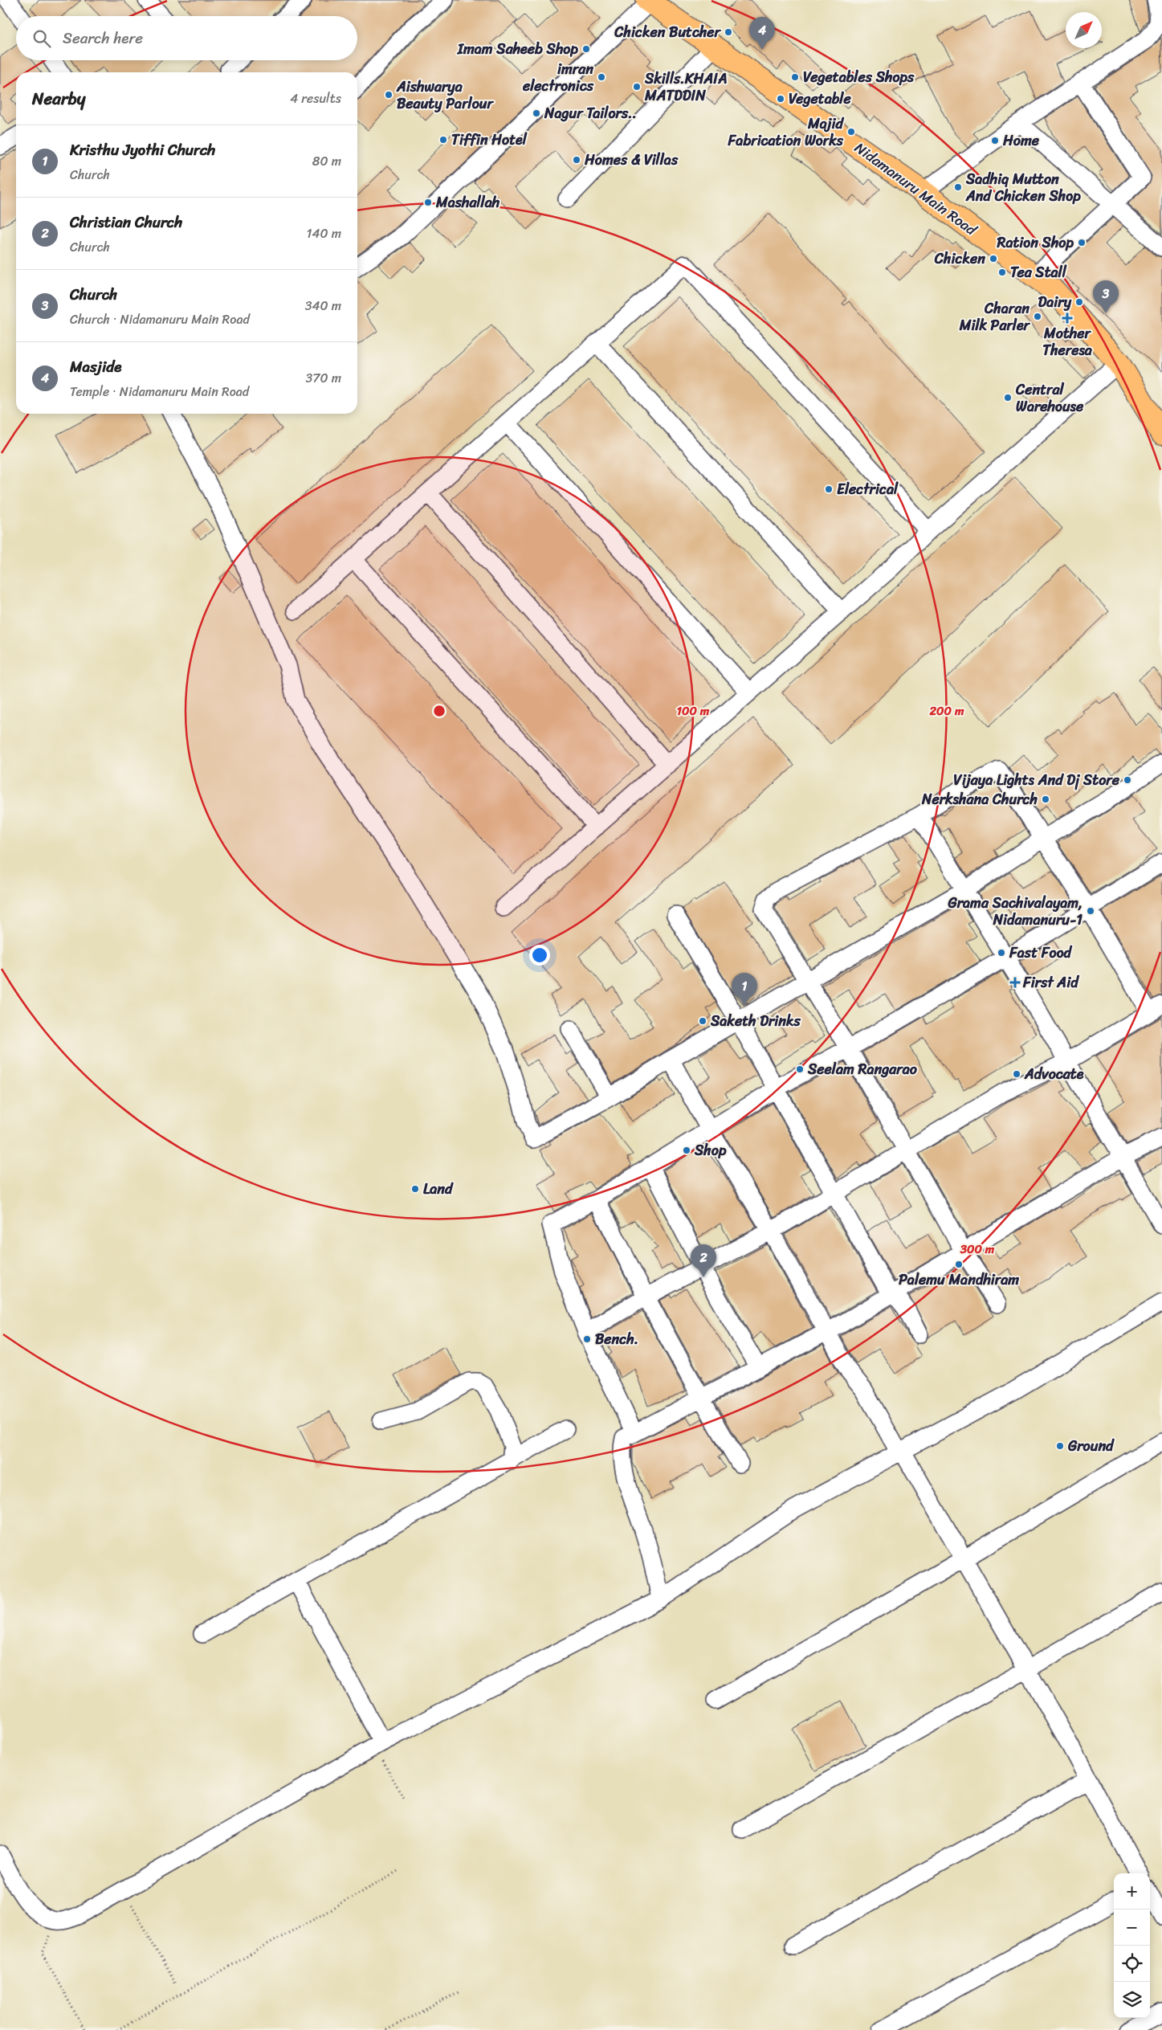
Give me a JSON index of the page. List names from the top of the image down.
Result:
{
  "streets": {
    "main road": ["Nidamanuru Main Road"]
  },
  "places": {
    "other": [
      "Chicken Butcher",
      "Imam Saheeb Shop",
      "imran electronics",
      "Vegetables Shops",
      "Skills.KHAIA MATDDIN",
      "Aishwarya Beauty Parlour",
      "Vegetable",
      "Nagur Tailors..",
      "Majid Fabrication Works",
      "Tiffin Hotel",
      "Home",
      "Homes & Villas",
      "Sadhiq Mutton And Chicken Shop",
      "Mashallah",
      "Ration Shop",
      "Chicken",
      "Tea Stall",
      "Dairy",
      "Charan Milk Parler",
      "Central Warehouse",
      "Electrical",
      "Vijaya Lights And Dj Store",
      "Nerkshana Church",
      "Grama Sachivalayam, Nidamanuru-1",
      "Fast Food",
      "Saketh Drinks",
      "Seelam Rangarao",
      "Advocate",
      "Shop",
      "Land",
      "Palemu Mandhiram",
      "Bench.",
      "Ground"
    ],
    "health": ["Mother Theresa", "First Aid"]
  },
  "north": "top right",
  "page": {
    "search": "Search here",
    "pins": [
      "4",
      "3",
      "1",
      "2"
    ],
    "heading": ["Nearby", "4 results"],
    "list": [
      {
        "mark": "1",
        "name": "Kristhu Jyothi Church",
        "note": "Church",
        "value": "80 m"
      },
      {
        "mark": "2",
        "name": "Christian Church",
        "note": "Church",
        "value": "140 m"
      },
      {
        "mark": "3",
        "name": "Church",
        "note": "Church · Nidamanuru Main Road",
        "value": "340 m"
      },
      {
        "mark": "4",
        "name": "Masjide",
        "note": "Temple · Nidamanuru Main Road",
        "value": "370 m"
      }
    ],
    "map_buttons": ["+", "−"]
  },
  "rings": ["100 m", "200 m", "300 m"]
}
